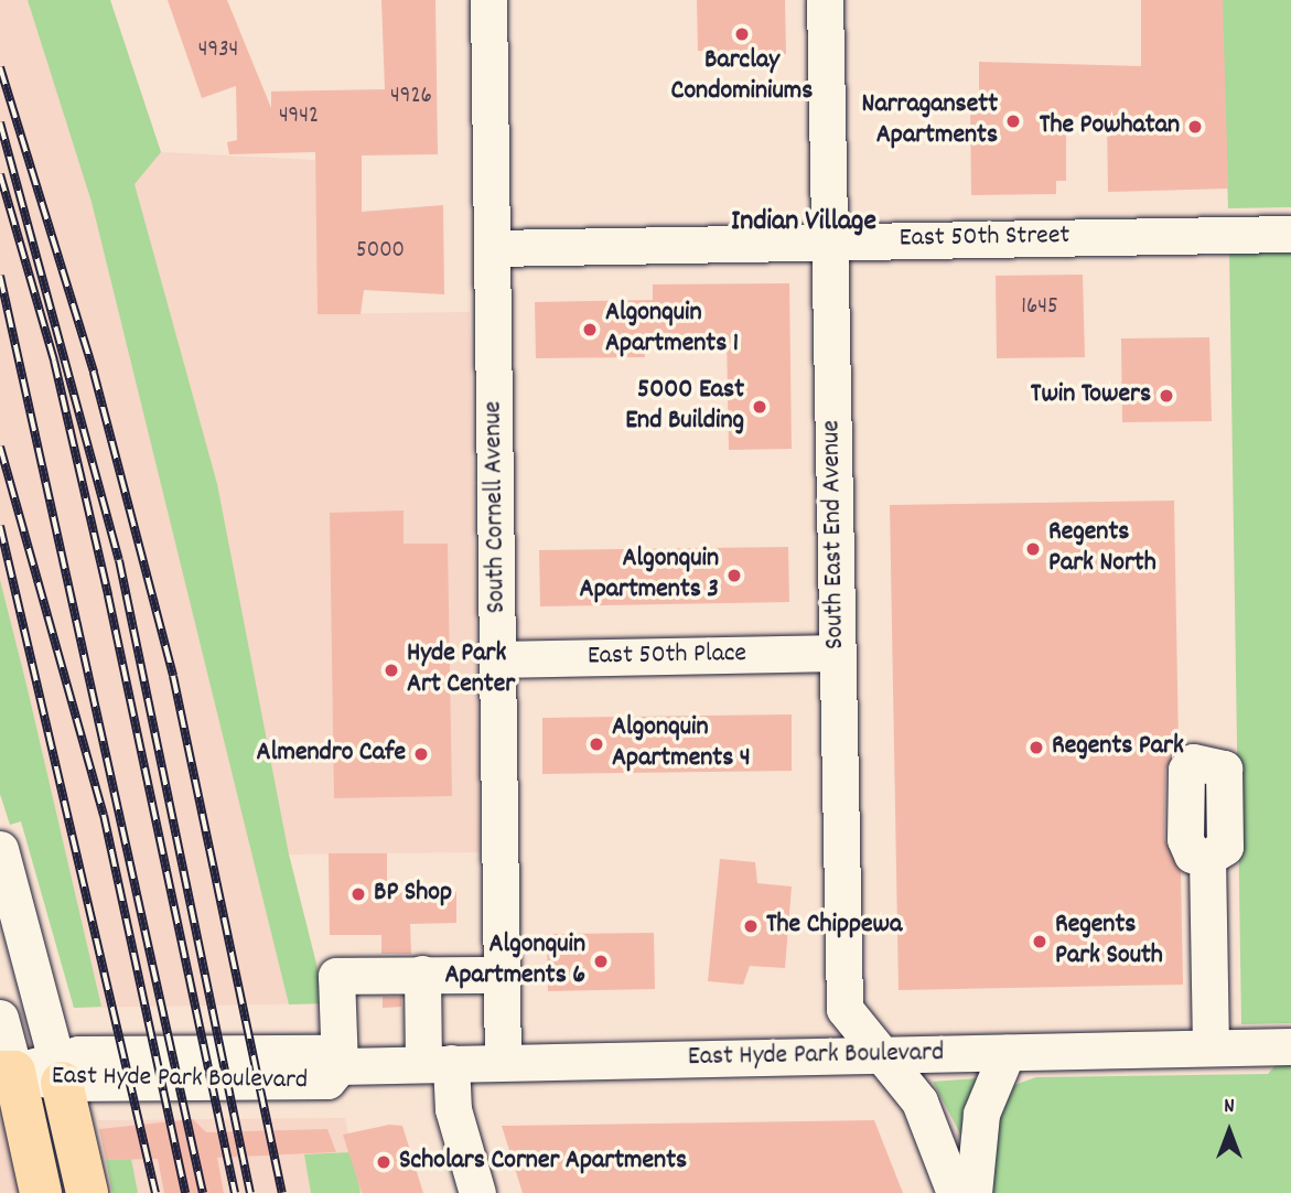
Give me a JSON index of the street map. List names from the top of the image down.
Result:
{
  "streets": {
    "street": [
      "East 50th Street",
      "South Cornell Avenue",
      "South East End Avenue",
      "East 50th Place",
      "East Hyde Park Boulevard"
    ]
  },
  "crossings": [
    ["East 50th Street", "South Cornell Avenue"],
    ["East 50th Street", "South East End Avenue"],
    ["South Cornell Avenue", "East 50th Place"],
    ["South Cornell Avenue", "East Hyde Park Boulevard"],
    ["South East End Avenue", "East 50th Place"],
    ["South East End Avenue", "East Hyde Park Boulevard"]
  ],
  "districts": ["Indian Village"],
  "places": [
    "Barclay Condominiums",
    "Narragansett Apartments",
    "The Powhatan",
    "Algonquin Apartments 1",
    "Twin Towers",
    "5000 East End Building",
    "Regents Park North",
    "Algonquin Apartments 3",
    "Hyde Park Art Center",
    "Algonquin Apartments 4",
    "Regents Park",
    "Almendro Cafe",
    "BP Shop",
    "The Chippewa",
    "Regents Park South",
    "Algonquin Apartments 6",
    "Scholars Corner Apartments"
  ],
  "house_numbers": [
    "4934",
    "4926",
    "4942",
    "5000",
    "1645"
  ],
  "north": "top"
}
